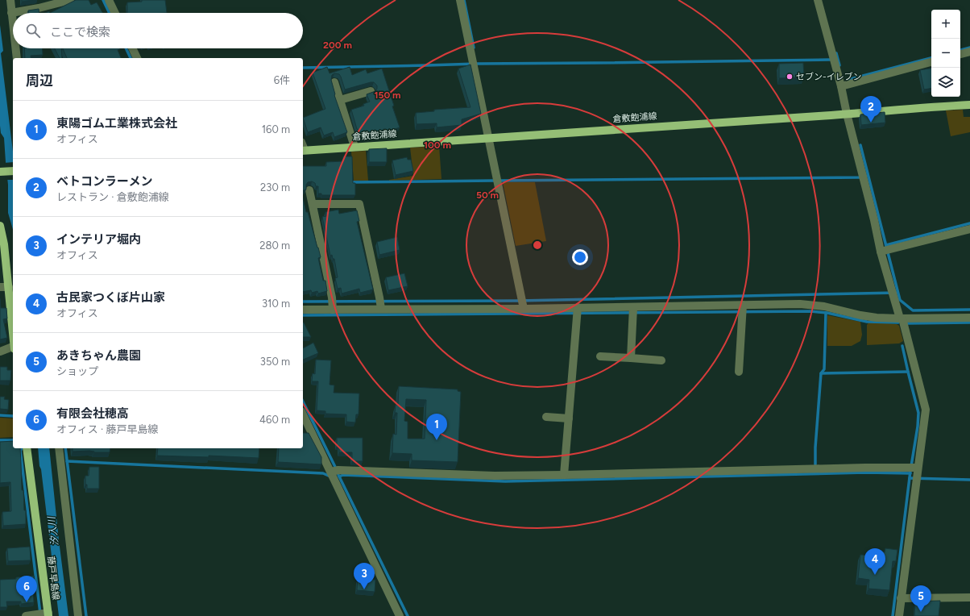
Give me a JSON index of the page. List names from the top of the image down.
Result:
{
  "streets": {
    "main road": ["倉敷飽浦線", "藤戸早島線"]
  },
  "water": ["汐入川"],
  "places": ["セブン-イレブン"],
  "page": {
    "map_buttons": ["+", "−"],
    "search": "ここで検索",
    "heading": ["周辺", "6件"],
    "pins": [
      "2",
      "1",
      "4",
      "3",
      "6",
      "5"
    ],
    "list": [
      {
        "mark": "1",
        "name": "東陽ゴム工業株式会社",
        "note": "オフィス",
        "value": "160 m"
      },
      {
        "mark": "2",
        "name": "ベトコンラーメン",
        "note": "レストラン · 倉敷飽浦線",
        "value": "230 m"
      },
      {
        "mark": "3",
        "name": "インテリア堀内",
        "note": "オフィス",
        "value": "280 m"
      },
      {
        "mark": "4",
        "name": "古民家つくぼ片山家",
        "note": "オフィス",
        "value": "310 m"
      },
      {
        "mark": "5",
        "name": "あきちゃん農園",
        "note": "ショップ",
        "value": "350 m"
      },
      {
        "mark": "6",
        "name": "有限会社穂高",
        "note": "オフィス · 藤戸早島線",
        "value": "460 m"
      }
    ]
  },
  "rings": [
    "200 m",
    "150 m",
    "100 m",
    "50 m"
  ]
}
